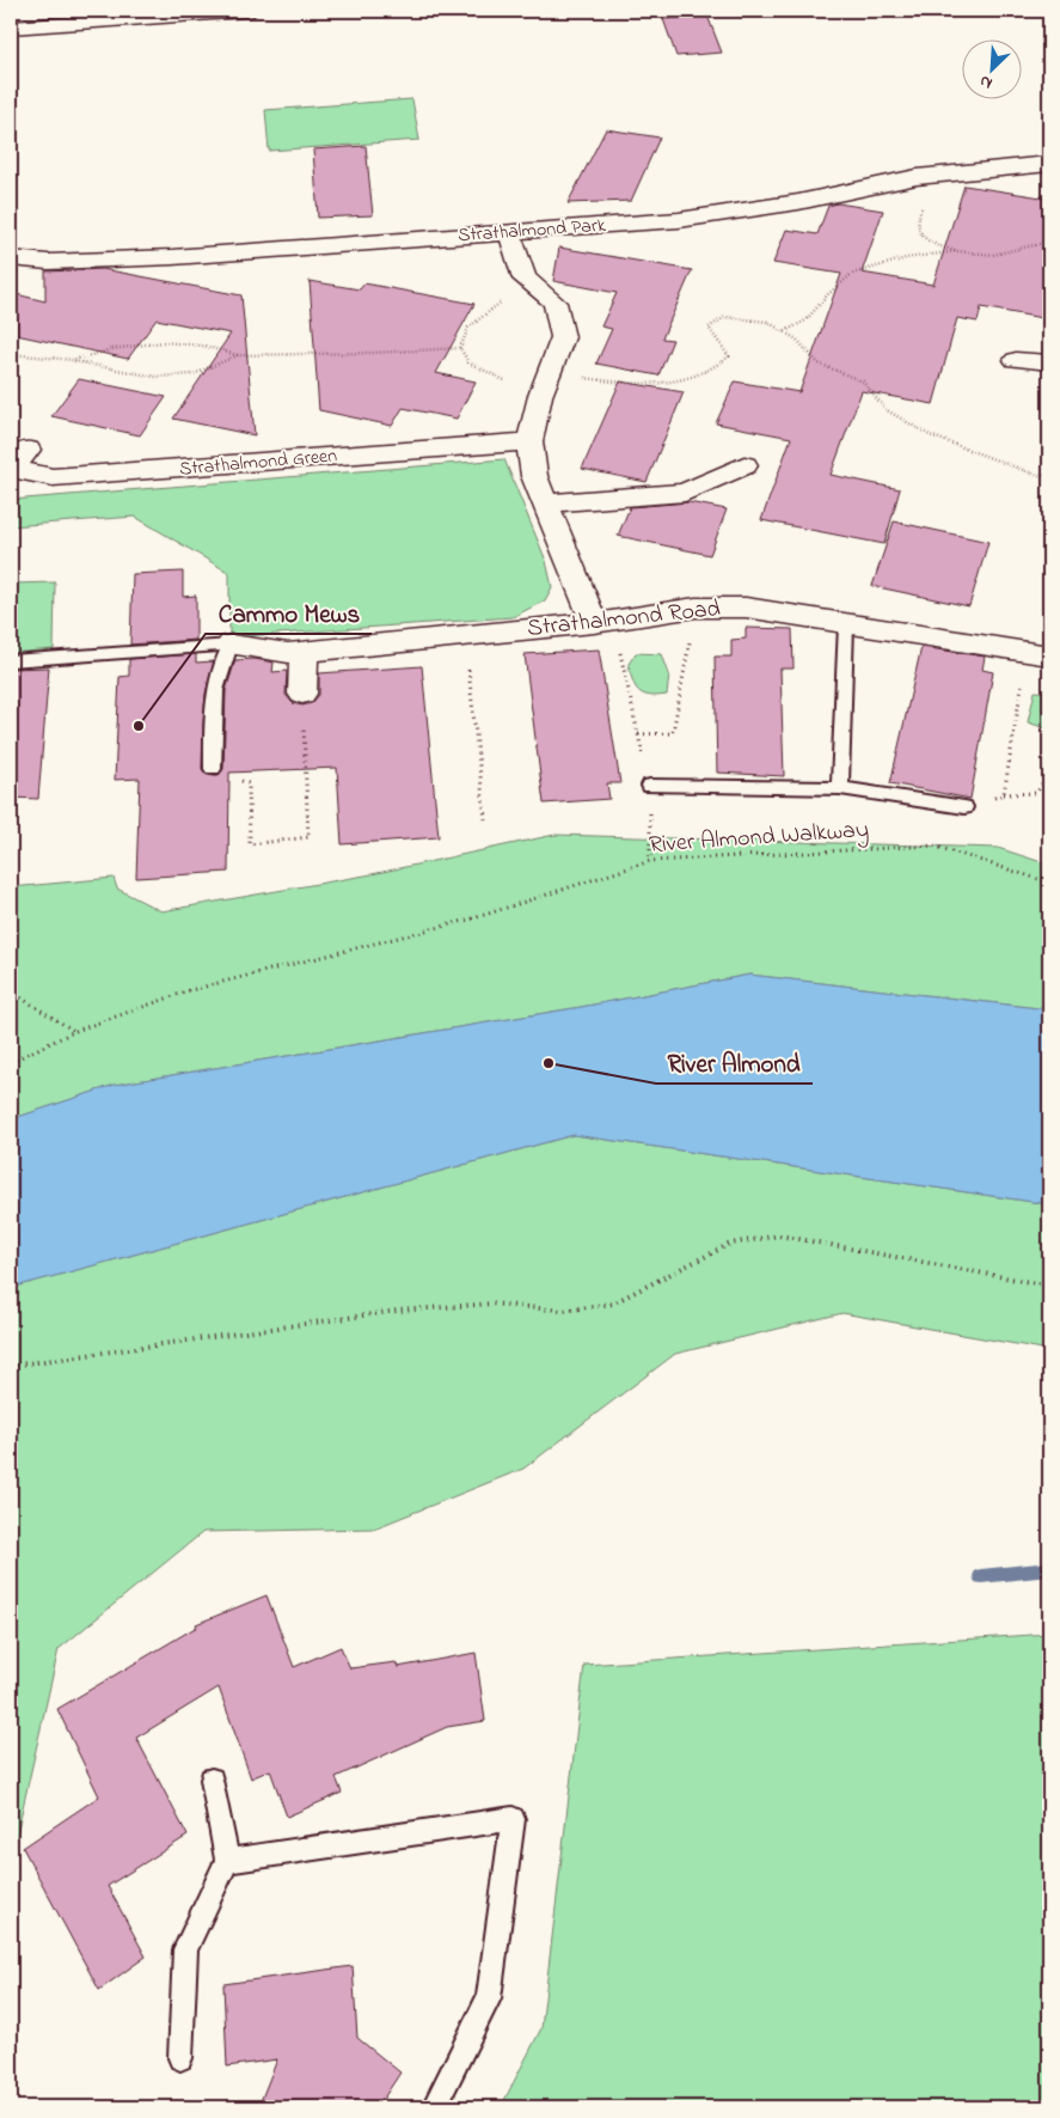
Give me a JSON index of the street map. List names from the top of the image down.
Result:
{
  "streets": {
    "street": ["Strathalmond Park", "Strathalmond Green", "Strathalmond Road"],
    "path": ["River Almond Walkway"]
  },
  "places": ["Cammo Mews", "River Almond"],
  "north": "bottom left"
}
